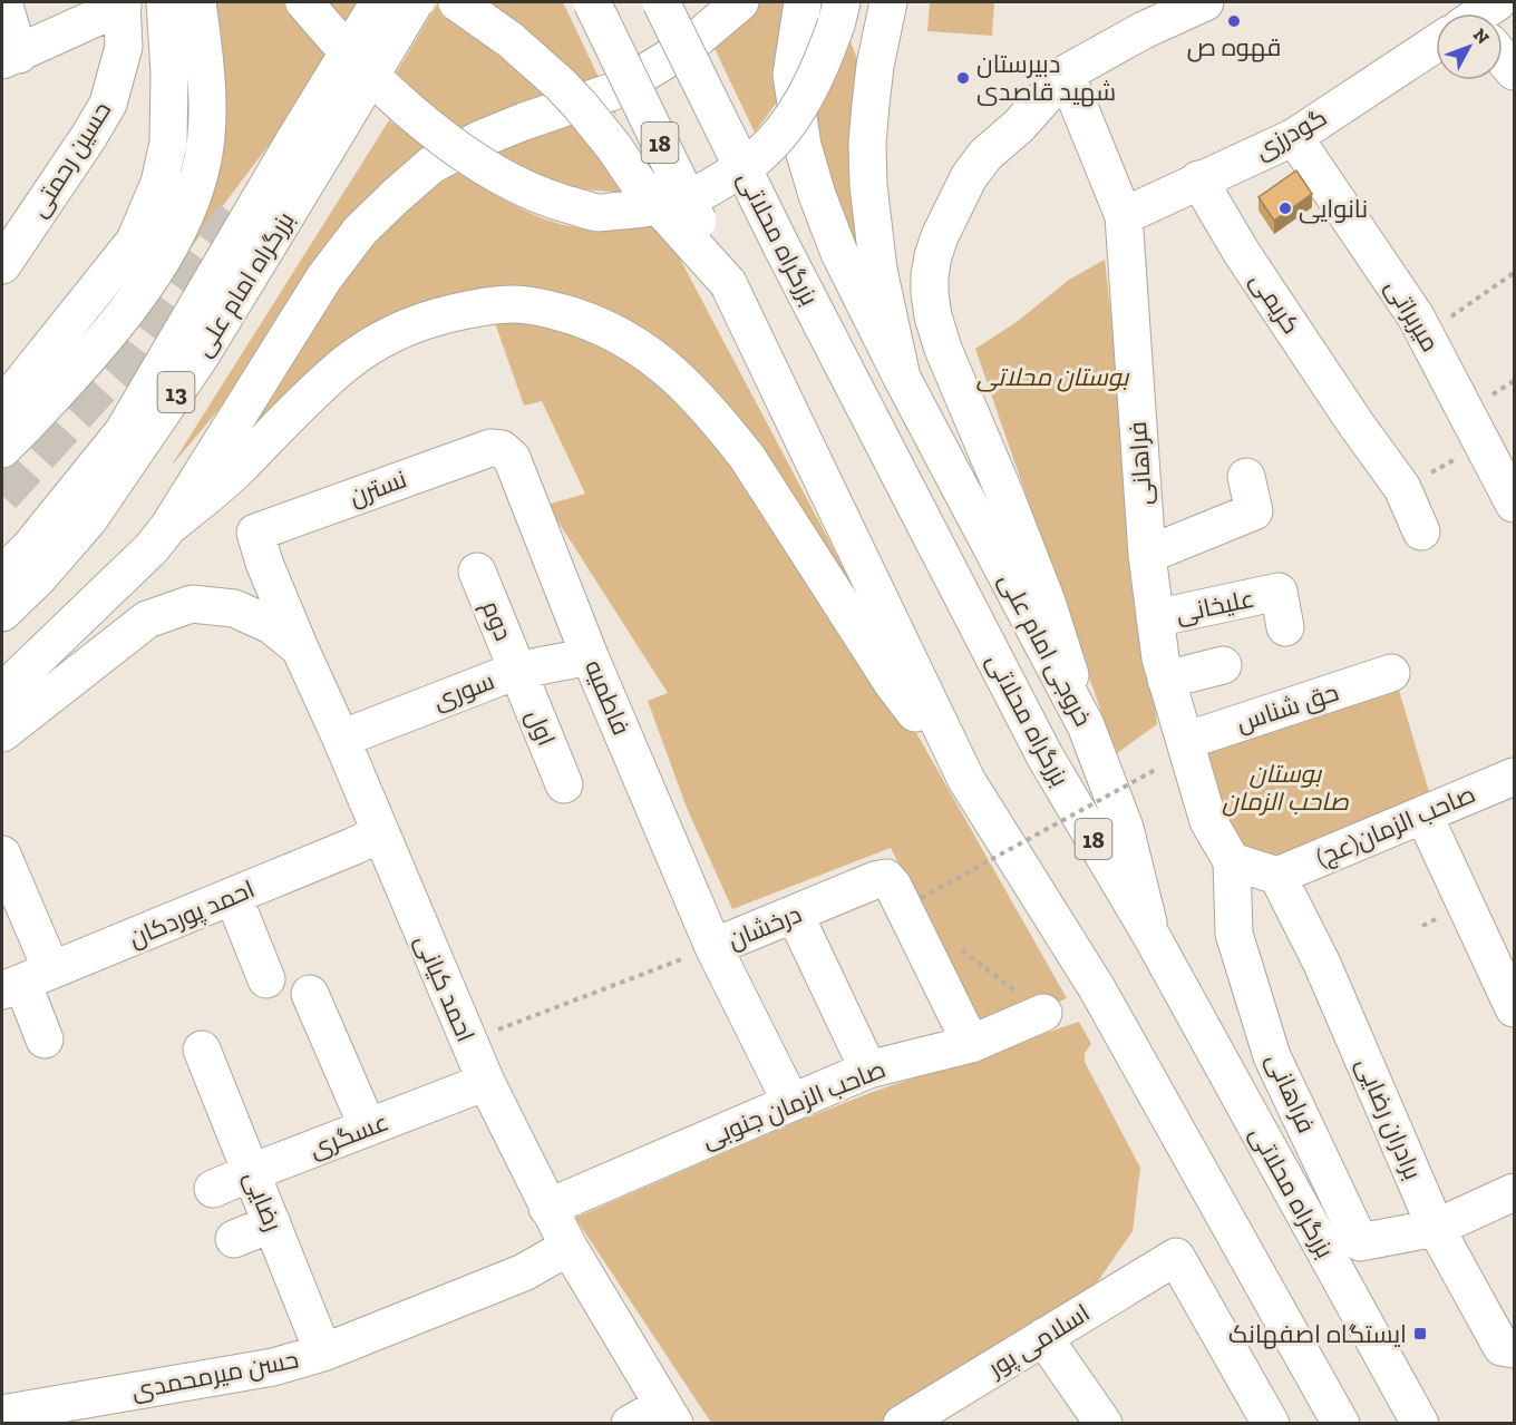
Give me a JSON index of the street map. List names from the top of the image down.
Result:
{
  "streets": {
    "main road": [
      "گودرزی",
      "18",
      "حسین رحمتی",
      "بزرگراه محلاتی",
      "بزرگراه امام علی",
      "کریمی",
      "میربراتی",
      "13",
      "فراهانی",
      "نسترن",
      "علیخانی",
      "دوم",
      "خروجی امام علی",
      "سوری",
      "فاطمیه",
      "حق شناس",
      "اول",
      "صاحب الزمان(عج)",
      "احمد پوردکان",
      "درخشان",
      "احمد کیانی",
      "صاحب الزمان جنوبی",
      "برادران رضایی",
      "عسگری",
      "رضایی",
      "اسلامی پور",
      "حسن میرمحمدی"
    ]
  },
  "crossings": [
    ["گودرزی", "کریمی"],
    ["گودرزی", "میربراتی"],
    ["گودرزی", "فراهانی"],
    ["بزرگراه محلاتی", "خروجی امام علی"],
    ["فراهانی", "علیخانی"],
    ["فراهانی", "حق شناس"],
    ["فراهانی", "برادران رضایی"],
    ["نسترن", "فاطمیه"],
    ["نسترن", "احمد کیانی"],
    ["دوم", "سوری"],
    ["دوم", "اول"],
    ["سوری", "فاطمیه"],
    ["سوری", "اول"],
    ["سوری", "احمد کیانی"],
    ["فاطمیه", "درخشان"],
    ["فاطمیه", "صاحب الزمان جنوبی"],
    ["صاحب الزمان(عج)", "برادران رضایی"],
    ["احمد پوردکان", "احمد کیانی"],
    ["درخشان", "احمد کیانی"],
    ["درخشان", "صاحب الزمان جنوبی"],
    ["احمد کیانی", "صاحب الزمان جنوبی"],
    ["احمد کیانی", "عسگری"],
    ["احمد کیانی", "حسن میرمحمدی"],
    ["عسگری", "رضایی"],
    ["رضایی", "حسن میرمحمدی"]
  ],
  "parks": ["بوستان محلاتی", "بوستان صاحب الزمان"],
  "places": {
    "other": ["قهوه ص", "دبیرستان شهید قاصدی", "نانوایی"],
    "transit": ["ایستگاه اصفهانک"]
  },
  "north": "top right"
}
